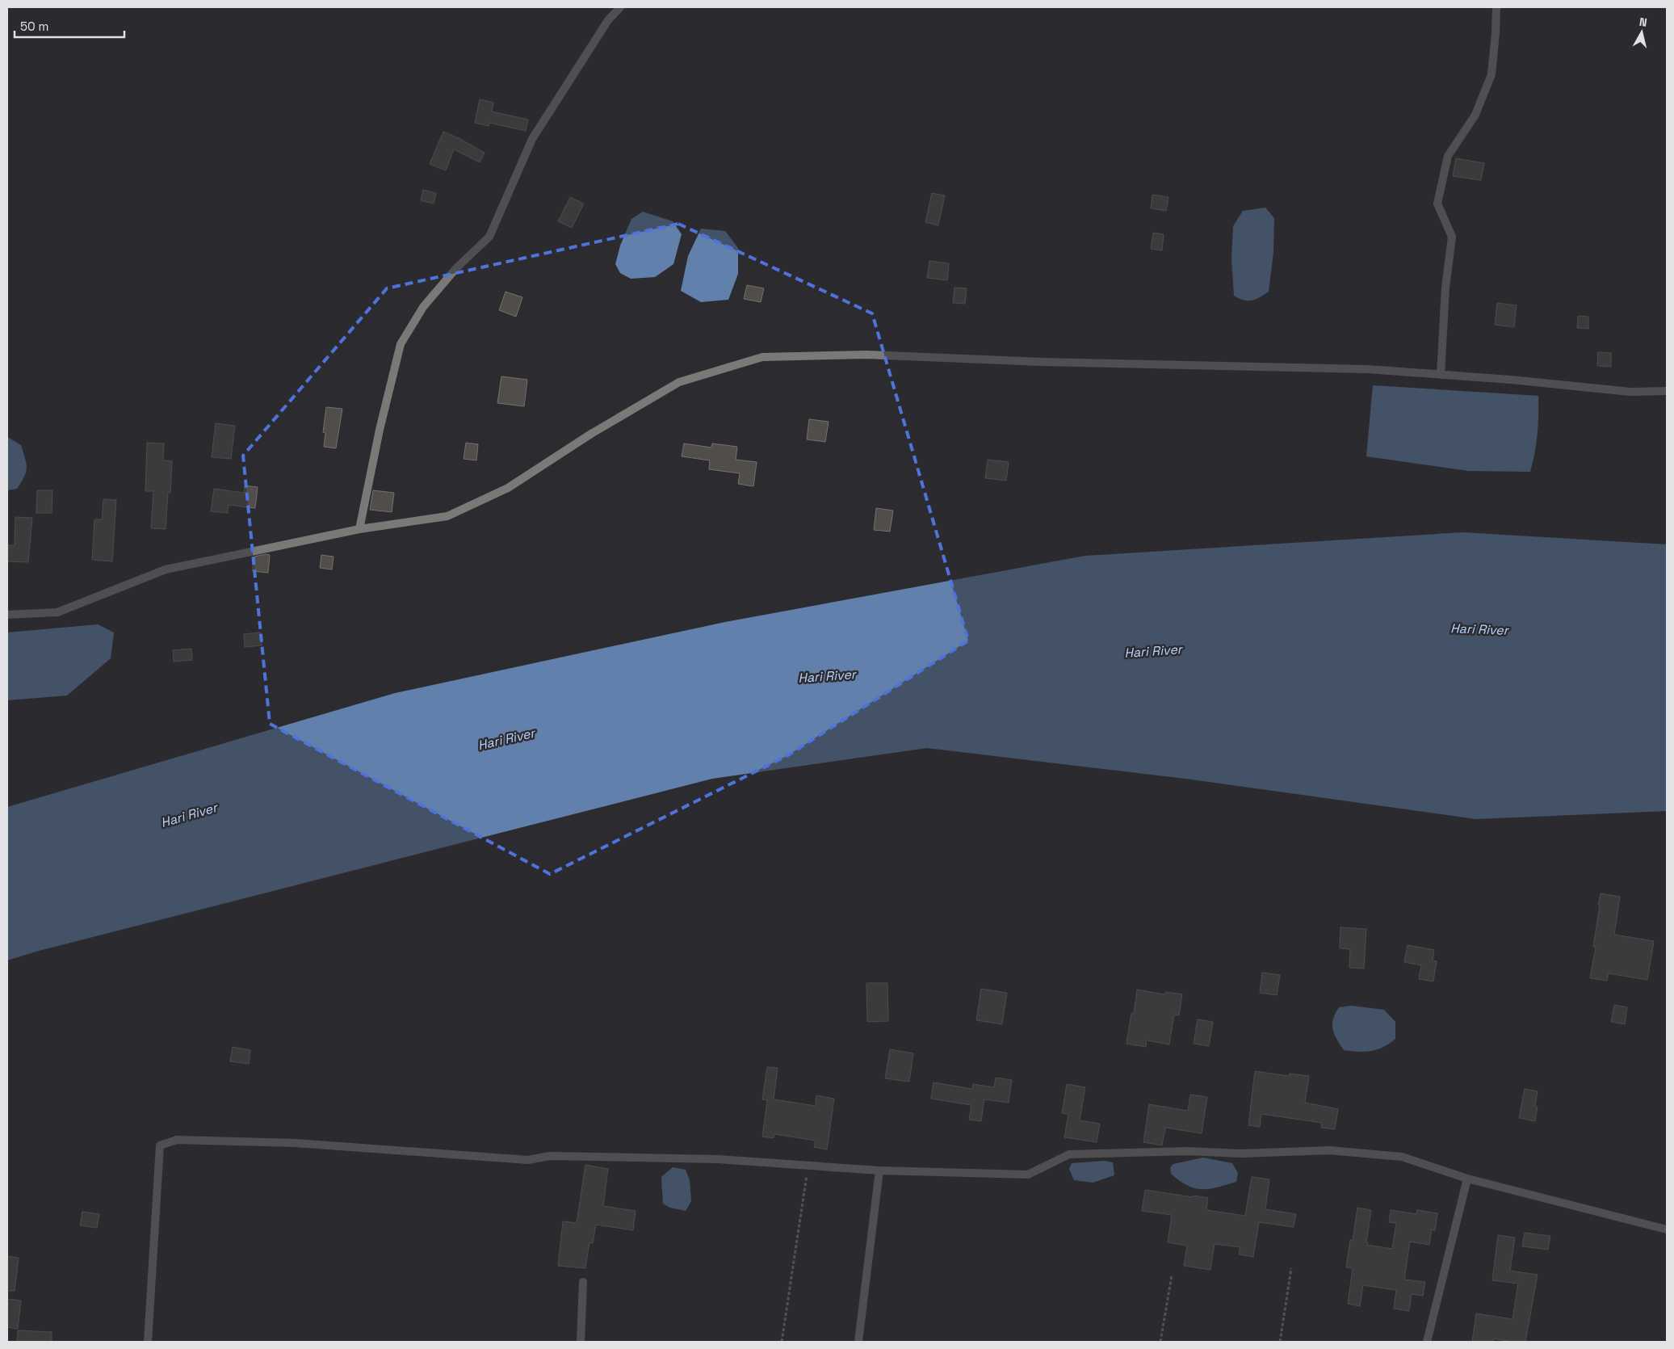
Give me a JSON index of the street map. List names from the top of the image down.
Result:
{
  "water": ["Hari River"],
  "scale_bar": "50 m",
  "north": "top"
}
